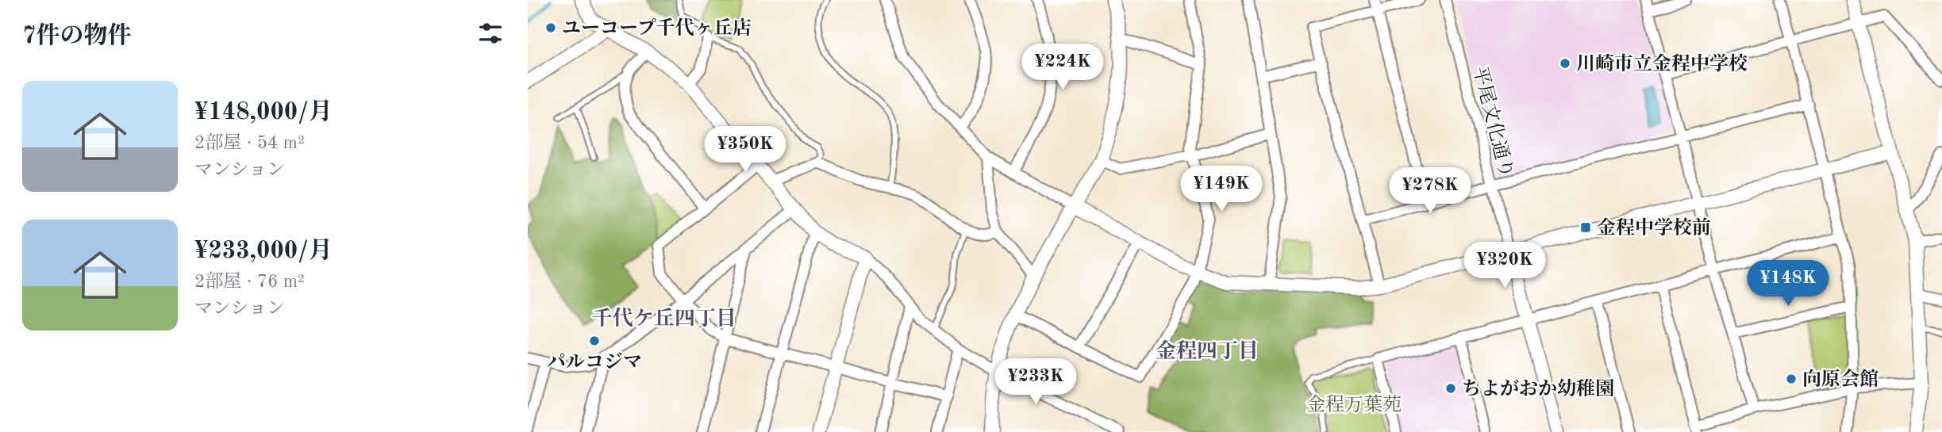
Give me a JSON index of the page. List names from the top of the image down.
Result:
{
  "streets": {
    "street": ["平尾文化通り"]
  },
  "districts": ["千代ケ丘四丁目", "金程四丁目"],
  "parks": ["金程万葉苑"],
  "places": {
    "other": [
      "ユーコープ千代ヶ丘店",
      "川崎市立金程中学校",
      "パルコジマ",
      "向原会館",
      "ちよがおか幼稚園"
    ],
    "transit": ["金程中学校前"]
  },
  "page": {
    "heading": "7件の物件",
    "price": [
      "¥224K",
      "¥350K",
      "¥149K",
      "¥278K",
      "¥320K",
      "¥148K",
      "¥233K"
    ],
    "list": [
      {
        "name": "¥148,000/月",
        "note": "2部屋 · 54 m² · マンション"
      },
      {
        "name": "¥233,000/月",
        "note": "2部屋 · 76 m² · マンション"
      }
    ]
  }
}
